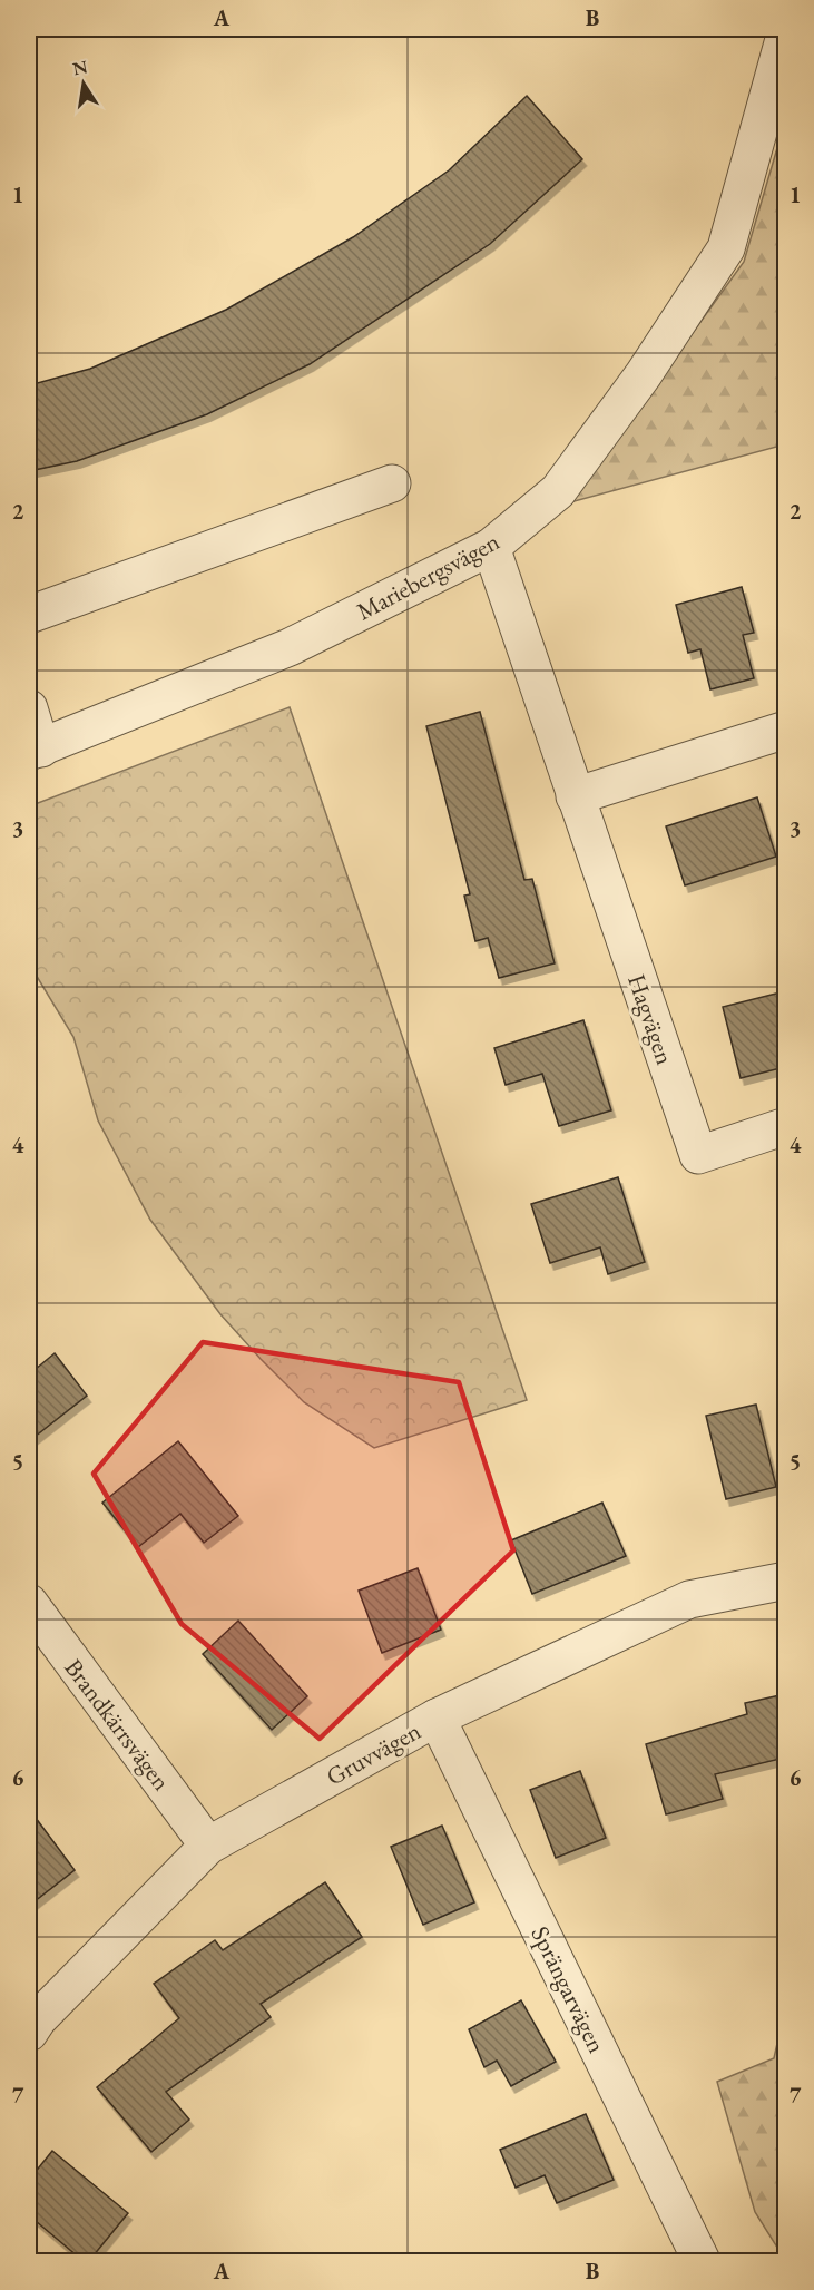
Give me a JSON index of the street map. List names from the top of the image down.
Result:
{
  "streets": {
    "street": [
      "Mariebergsvägen",
      "Hagvägen",
      "Brandkärrsvägen",
      "Gruvvägen",
      "Sprängarvägen"
    ]
  },
  "crossings": [
    ["Mariebergsvägen", "Hagvägen"],
    ["Brandkärrsvägen", "Gruvvägen"],
    ["Gruvvägen", "Sprängarvägen"]
  ],
  "north": "top",
  "grid": {
    "columns": ["A", "B"],
    "rows": [
      "1",
      "2",
      "3",
      "4",
      "5",
      "6",
      "7"
    ]
  }
}
